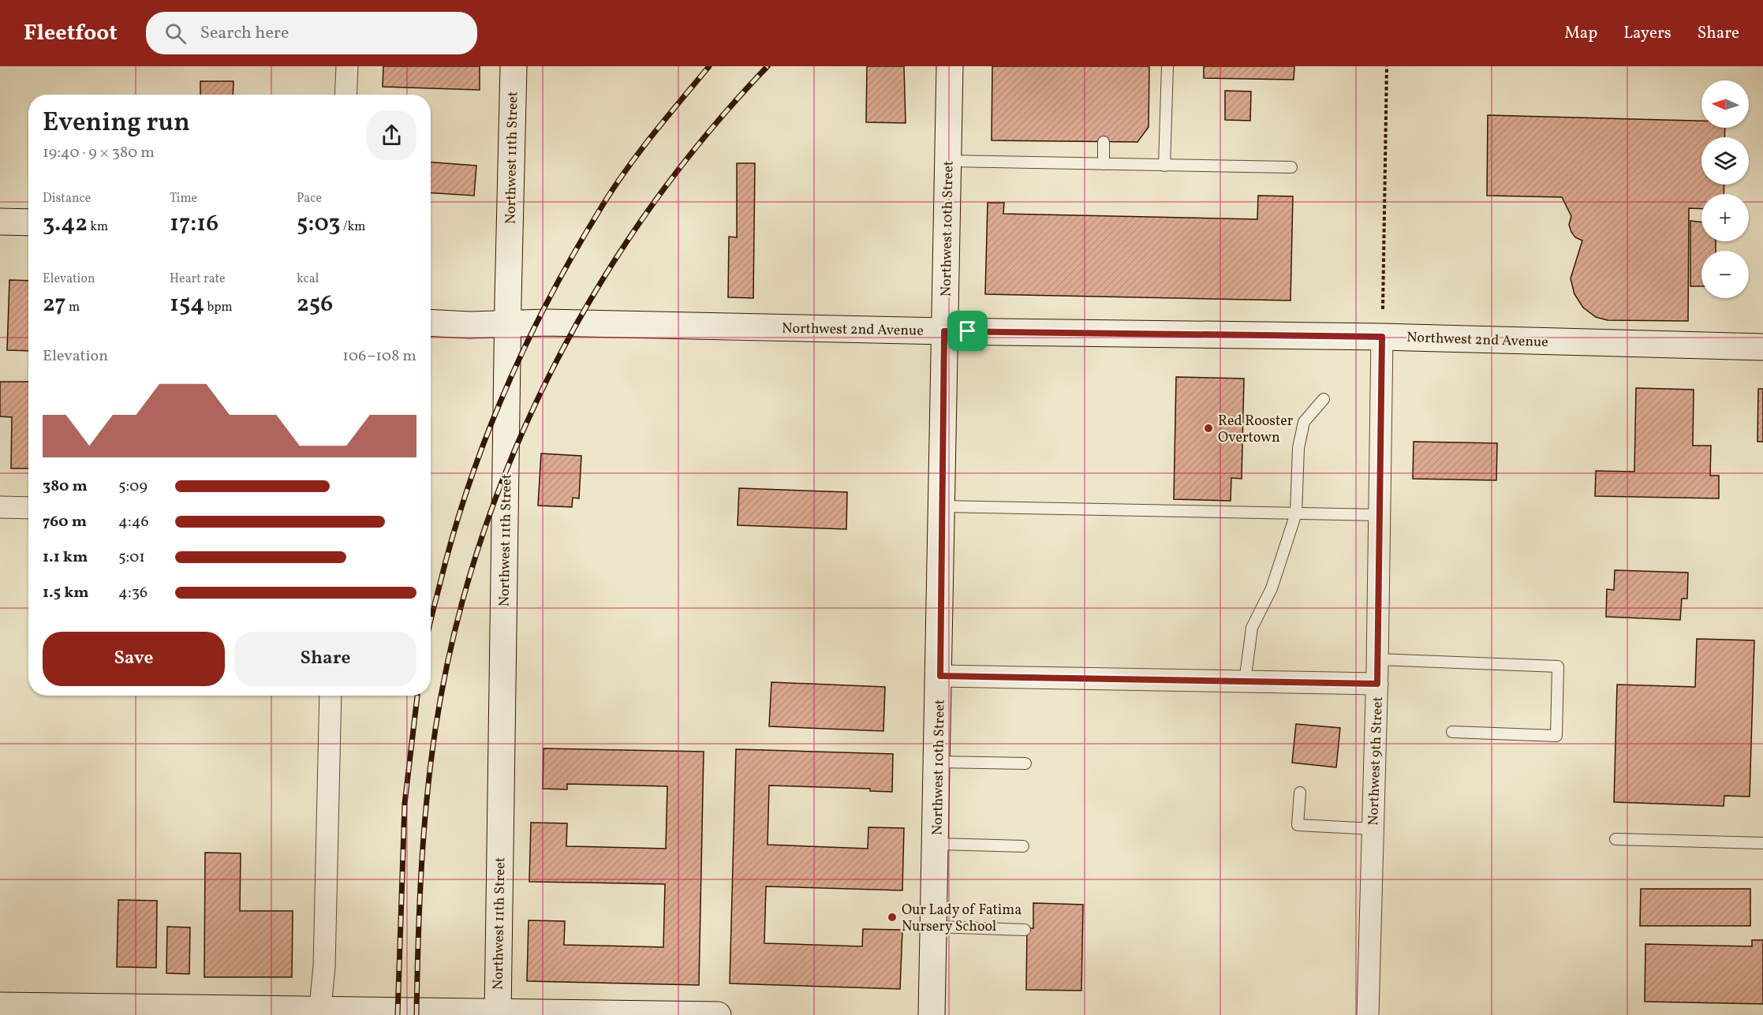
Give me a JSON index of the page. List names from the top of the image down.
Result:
{
  "streets": {
    "street": [
      "Northwest 11th Street",
      "Northwest 10th Street",
      "Northwest 2nd Avenue",
      "Northwest 9th Street"
    ]
  },
  "crossings": [
    ["Northwest 11th Street", "Northwest 2nd Avenue"],
    ["Northwest 10th Street", "Northwest 2nd Avenue"],
    ["Northwest 2nd Avenue", "Northwest 9th Street"]
  ],
  "places": ["Red Rooster Overtown", "Our Lady of Fatima Nursery School"],
  "north": "left",
  "page": {
    "header": "Fleetfoot",
    "search": "Search here",
    "nav": ["Map", "Layers", "Share"],
    "map_buttons": ["+", "−"],
    "heading": ["Evening run", "19:40 · 9 × 380 m"],
    "stats": [
      ["Distance", "3.42 km"],
      ["Time", "17:16"],
      ["Pace", "5:03 /km"],
      ["Elevation", "27 m"],
      ["Heart rate", "154 bpm"],
      ["kcal", "256"]
    ],
    "chart": ["Elevation", "106–108 m"],
    "list": [
      {
        "name": "380 m",
        "note": "5:09"
      },
      {
        "name": "760 m",
        "note": "4:46"
      },
      {
        "name": "1.1 km",
        "note": "5:01"
      },
      {
        "name": "1.5 km",
        "note": "4:36"
      }
    ],
    "buttons": ["Save", "Share"]
  }
}
